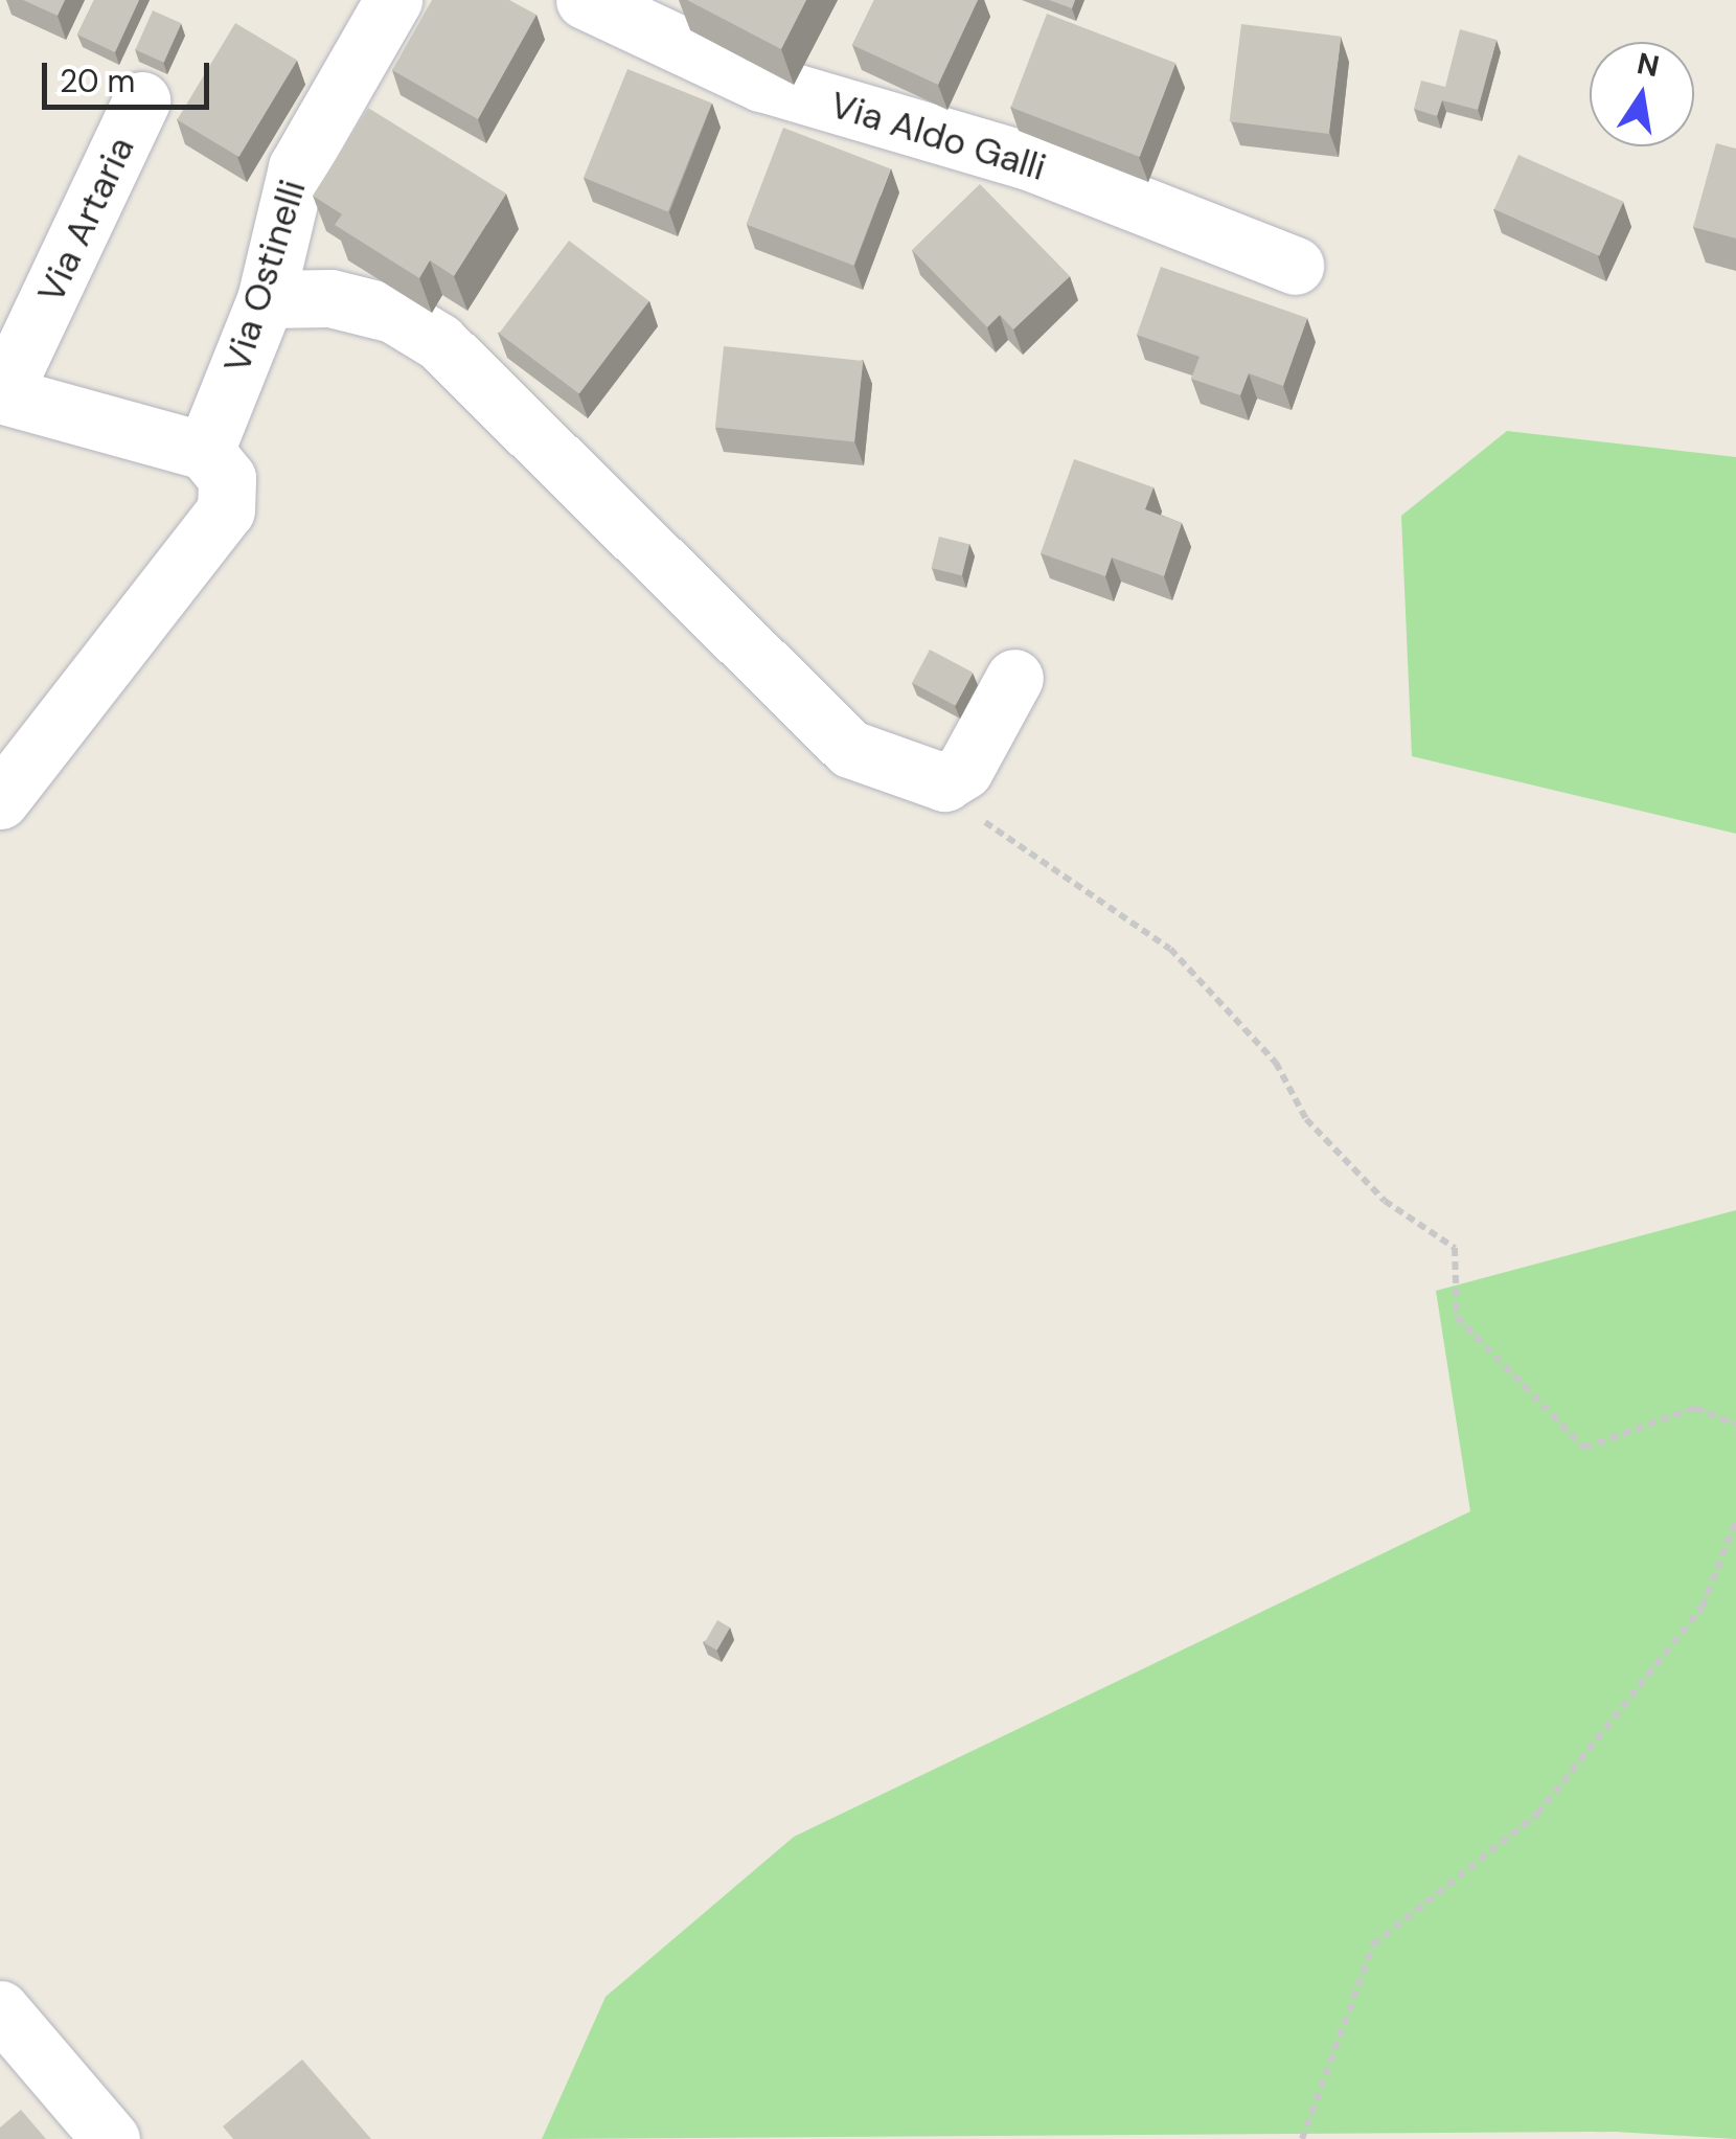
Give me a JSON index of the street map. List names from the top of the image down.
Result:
{
  "streets": {
    "street": ["Via Aldo Galli", "Via Artaria", "Via Ostinelli"]
  },
  "crossings": [
    ["Via Artaria", "Via Ostinelli"]
  ],
  "scale_bar": "20 m",
  "north": "top"
}
